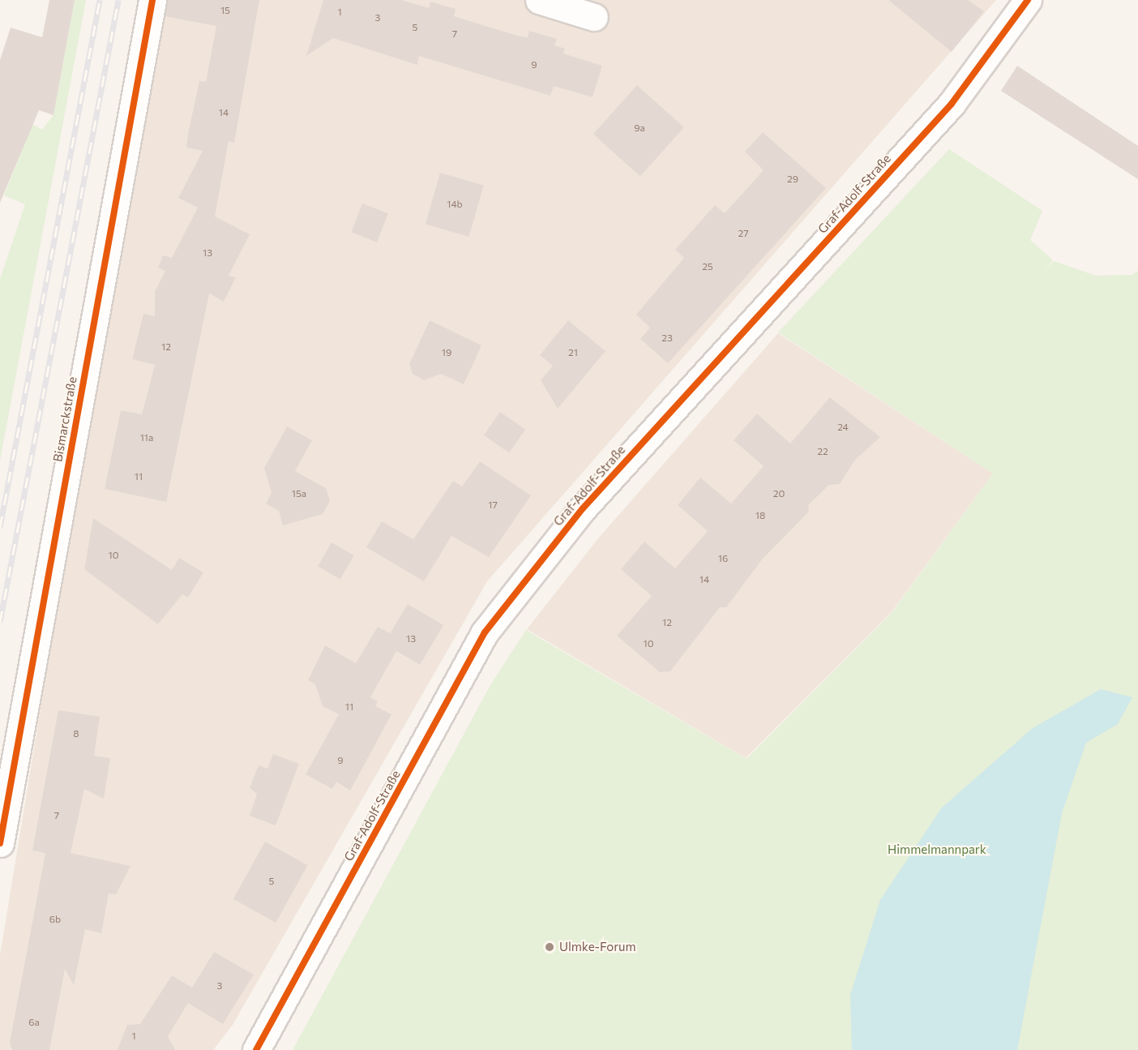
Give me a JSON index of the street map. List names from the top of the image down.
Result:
{
  "streets": {
    "street": ["Graf-Adolf-Straße", "Bismarckstraße"]
  },
  "parks": ["Himmelmannpark"],
  "places": ["Ulmke-Forum"],
  "house_numbers": [
    "15",
    "1",
    "3",
    "5",
    "7",
    "9",
    "14",
    "9a",
    "29",
    "14b",
    "27",
    "13",
    "25",
    "23",
    "12",
    "19",
    "21",
    "24",
    "11a",
    "22",
    "11",
    "15a",
    "20",
    "17",
    "18",
    "10",
    "16",
    "14",
    "12",
    "13",
    "10",
    "11",
    "8",
    "9",
    "7",
    "5",
    "6b",
    "3",
    "6a",
    "1"
  ]
}
